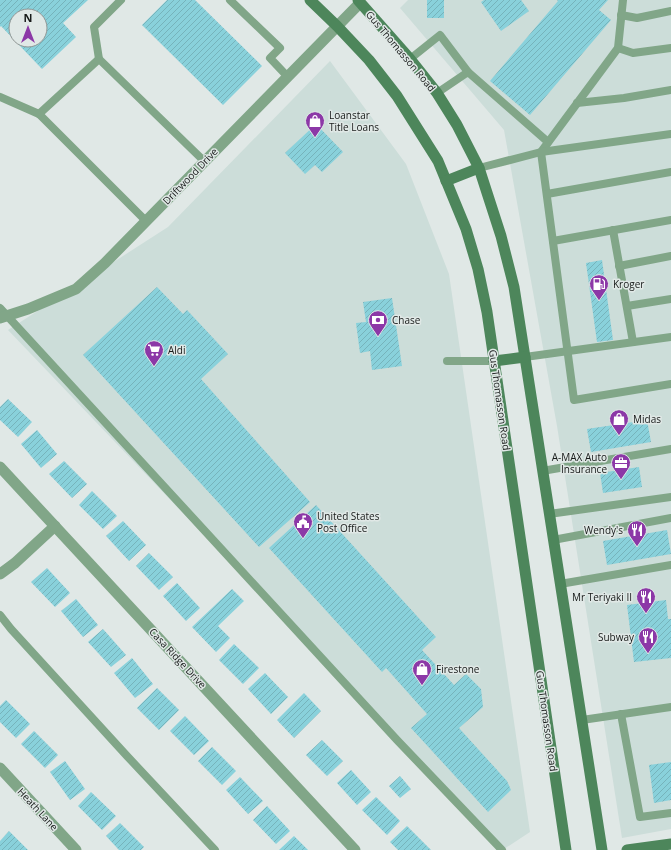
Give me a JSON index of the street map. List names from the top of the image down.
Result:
{
  "streets": {
    "main road": ["Gus Thomasson Road"],
    "street": ["Driftwood Drive", "Casa Ridge Drive", "Heath Lane"]
  },
  "crossings": [
    ["Gus Thomasson Road", "Driftwood Drive"]
  ],
  "places": {
    "shop": ["Loanstar Title Loans", "Midas", "Firestone"],
    "fuel station": ["Kroger"],
    "bank": ["Chase"],
    "supermarket": ["Aldi"],
    "office": ["A-MAX Auto Insurance"],
    "public building": ["United States Post Office"],
    "restaurant": ["Wendy's", "Mr Teriyaki II", "Subway"]
  },
  "north": "top"
}
